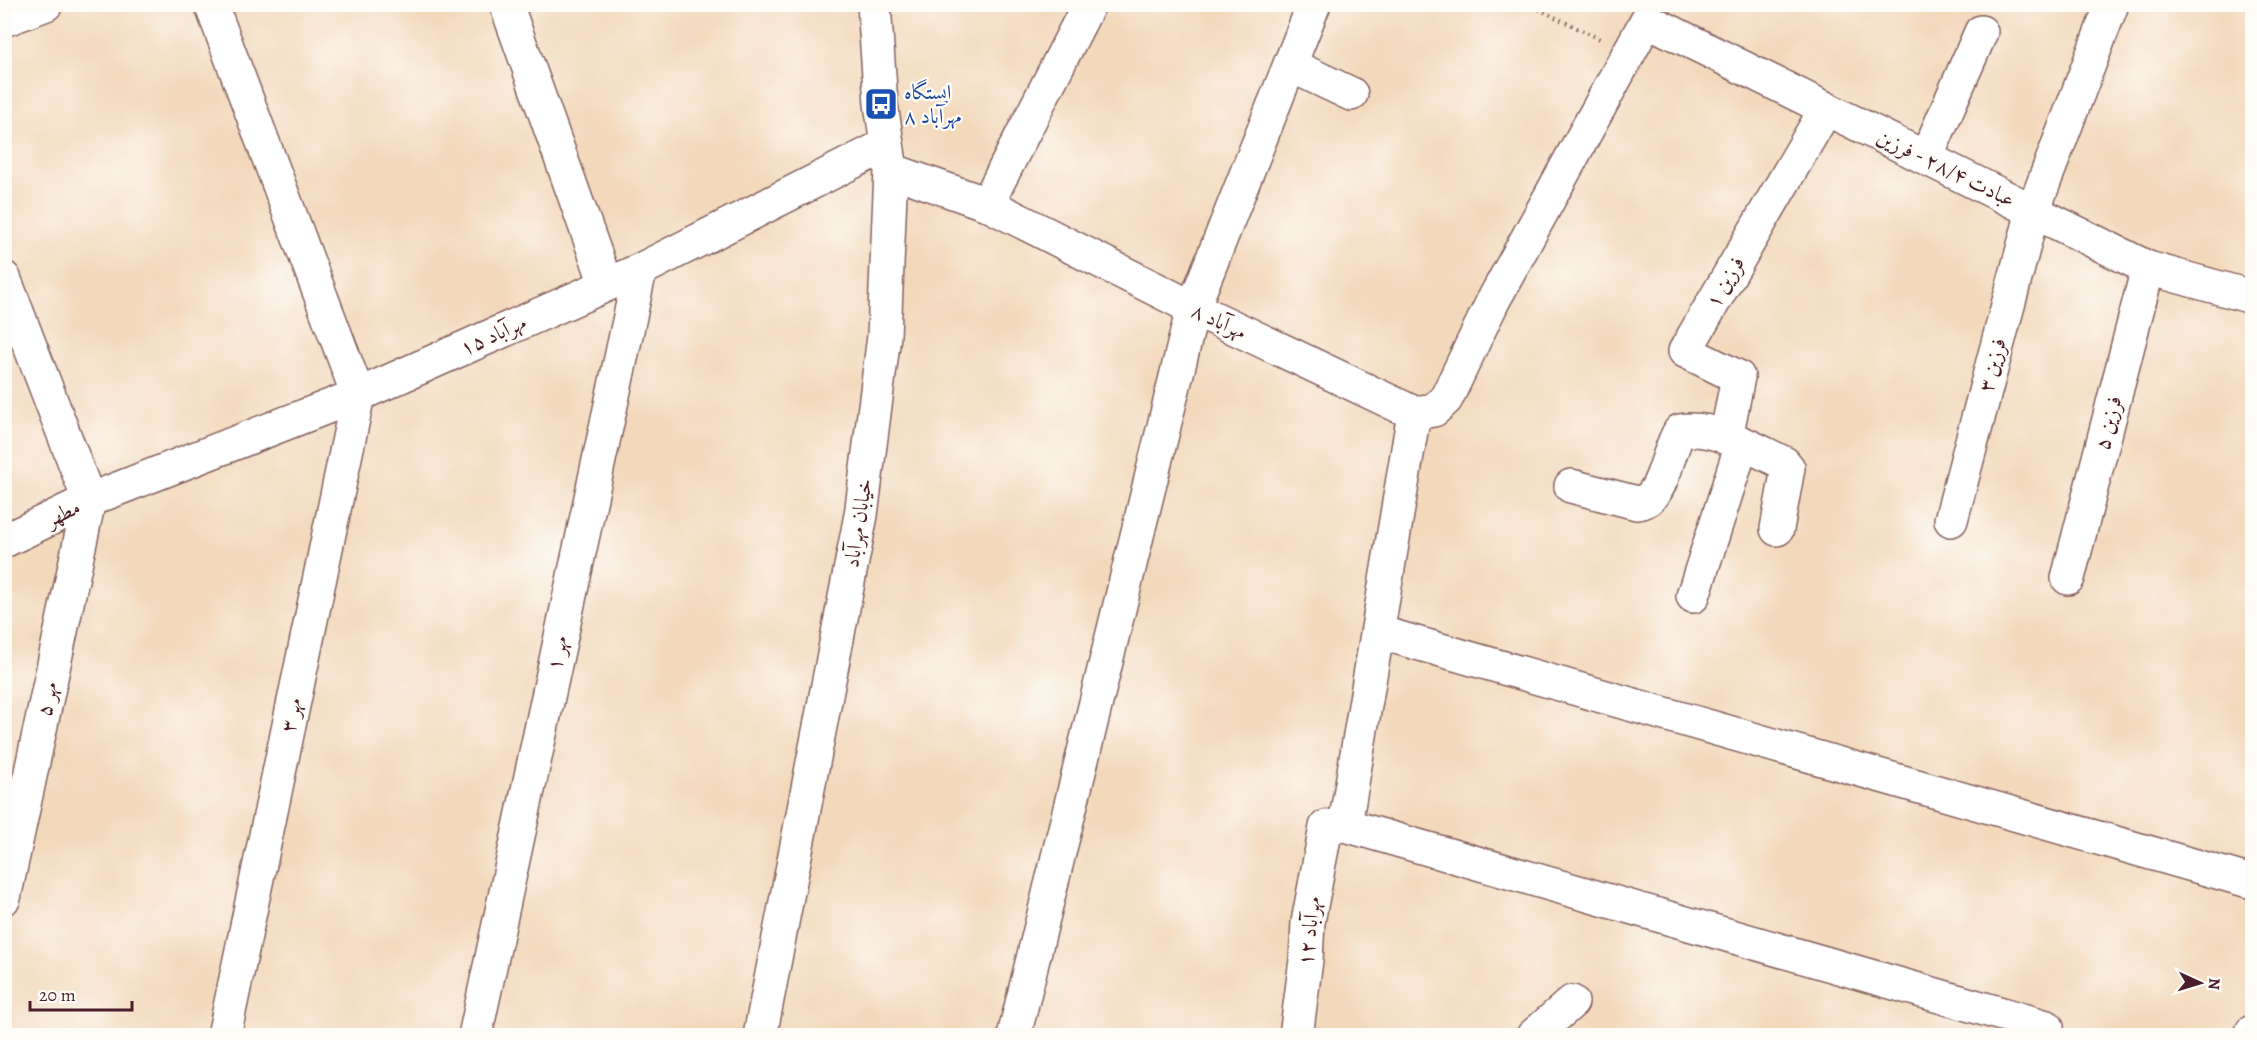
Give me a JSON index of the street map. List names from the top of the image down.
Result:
{
  "streets": {
    "street": [
      "عبادت ۲۸/۴ - فرزین",
      "فرزین ۱",
      "مهرآباد ۸",
      "مهرآباد ۱۵",
      "فرزین ۳",
      "فرزین ۵",
      "مطهر",
      "خیابان مهرآباد",
      "مهر ۱",
      "مهر ۵",
      "مهر ۳",
      "مهرآباد ۱۲"
    ]
  },
  "crossings": [
    ["عبادت ۲۸/۴ - فرزین", "فرزین ۱"],
    ["عبادت ۲۸/۴ - فرزین", "فرزین ۳"],
    ["عبادت ۲۸/۴ - فرزین", "فرزین ۵"],
    ["مهرآباد ۸", "مهرآباد ۱۵"],
    ["مهرآباد ۸", "خیابان مهرآباد"],
    ["مهرآباد ۸", "مهرآباد ۱۲"],
    ["مهرآباد ۱۵", "مطهر"],
    ["مهرآباد ۱۵", "خیابان مهرآباد"],
    ["مهرآباد ۱۵", "مهر ۱"],
    ["مهرآباد ۱۵", "مهر ۵"],
    ["مهرآباد ۱۵", "مهر ۳"],
    ["مطهر", "مهر ۵"]
  ],
  "places": {
    "bus stop": ["ایستگاه مهرآباد ۸"]
  },
  "scale_bar": "20 m",
  "north": "right"
}
